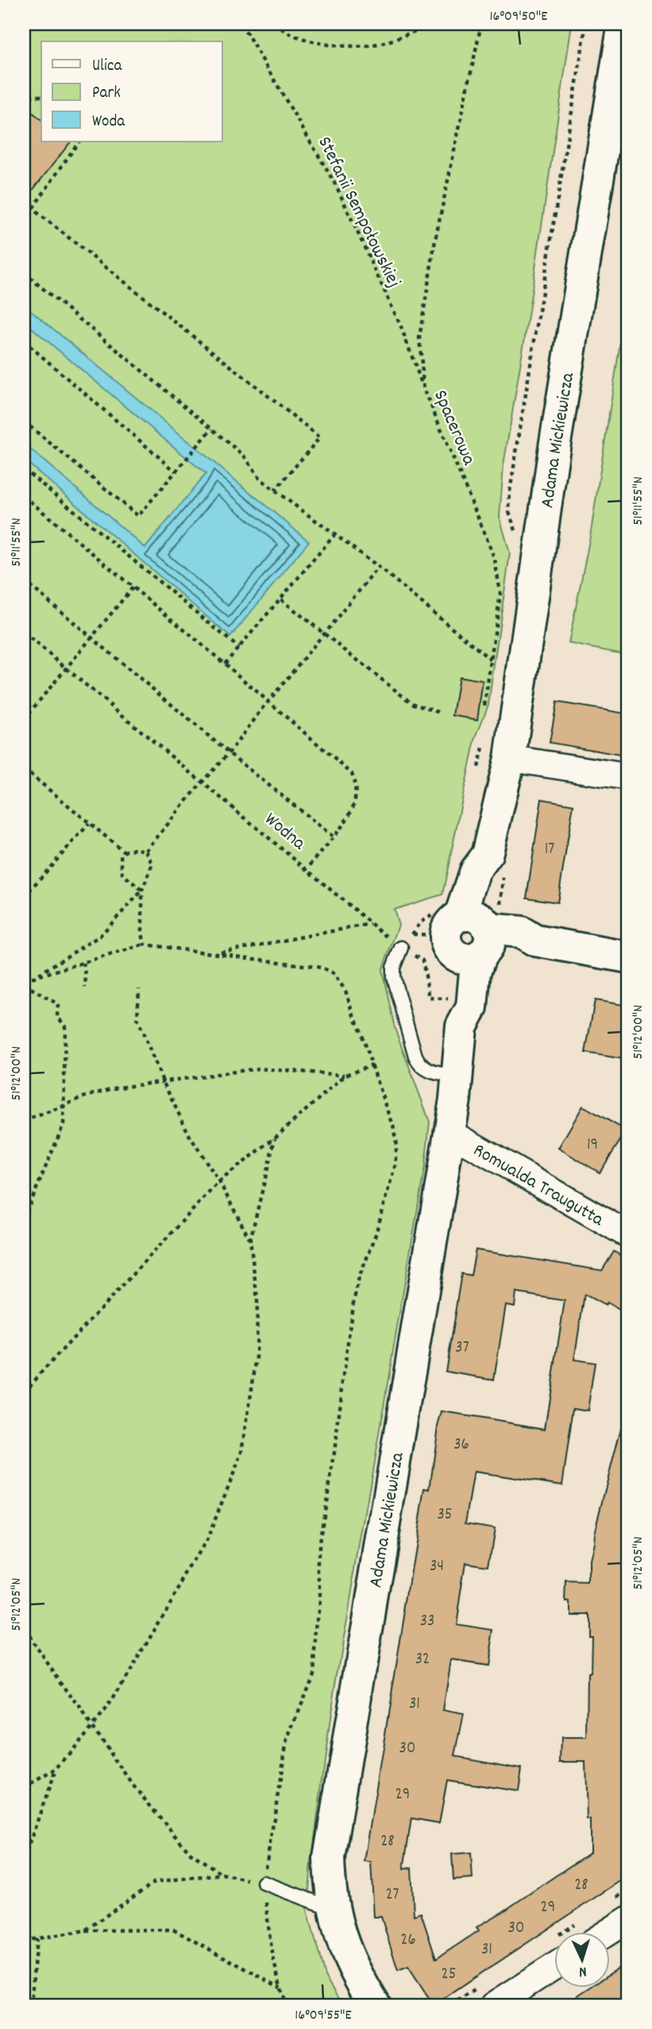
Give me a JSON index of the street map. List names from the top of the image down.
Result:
{
  "streets": {
    "street": ["Adama Mickiewicza", "Romualda Traugutta"],
    "path": ["Stefanii Sempołowskiej", "Spacerowa", "Wodna"]
  },
  "crossings": [
    ["Stefanii Sempołowskiej", "Spacerowa"],
    ["Adama Mickiewicza", "Wodna"],
    ["Adama Mickiewicza", "Romualda Traugutta"]
  ],
  "house_numbers": [
    "17",
    "19",
    "37",
    "36",
    "35",
    "34",
    "33",
    "32",
    "31",
    "30",
    "29",
    "28",
    "28",
    "27",
    "29",
    "30",
    "26",
    "31",
    "25"
  ],
  "legend": ["Ulica", "Park", "Woda"],
  "north": "bottom",
  "coordinates": [
    "16°09'50\"E",
    "51°11'55\"N",
    "51°12'00\"N",
    "51°12'05\"N",
    "16°09'55\"E"
  ]
}
